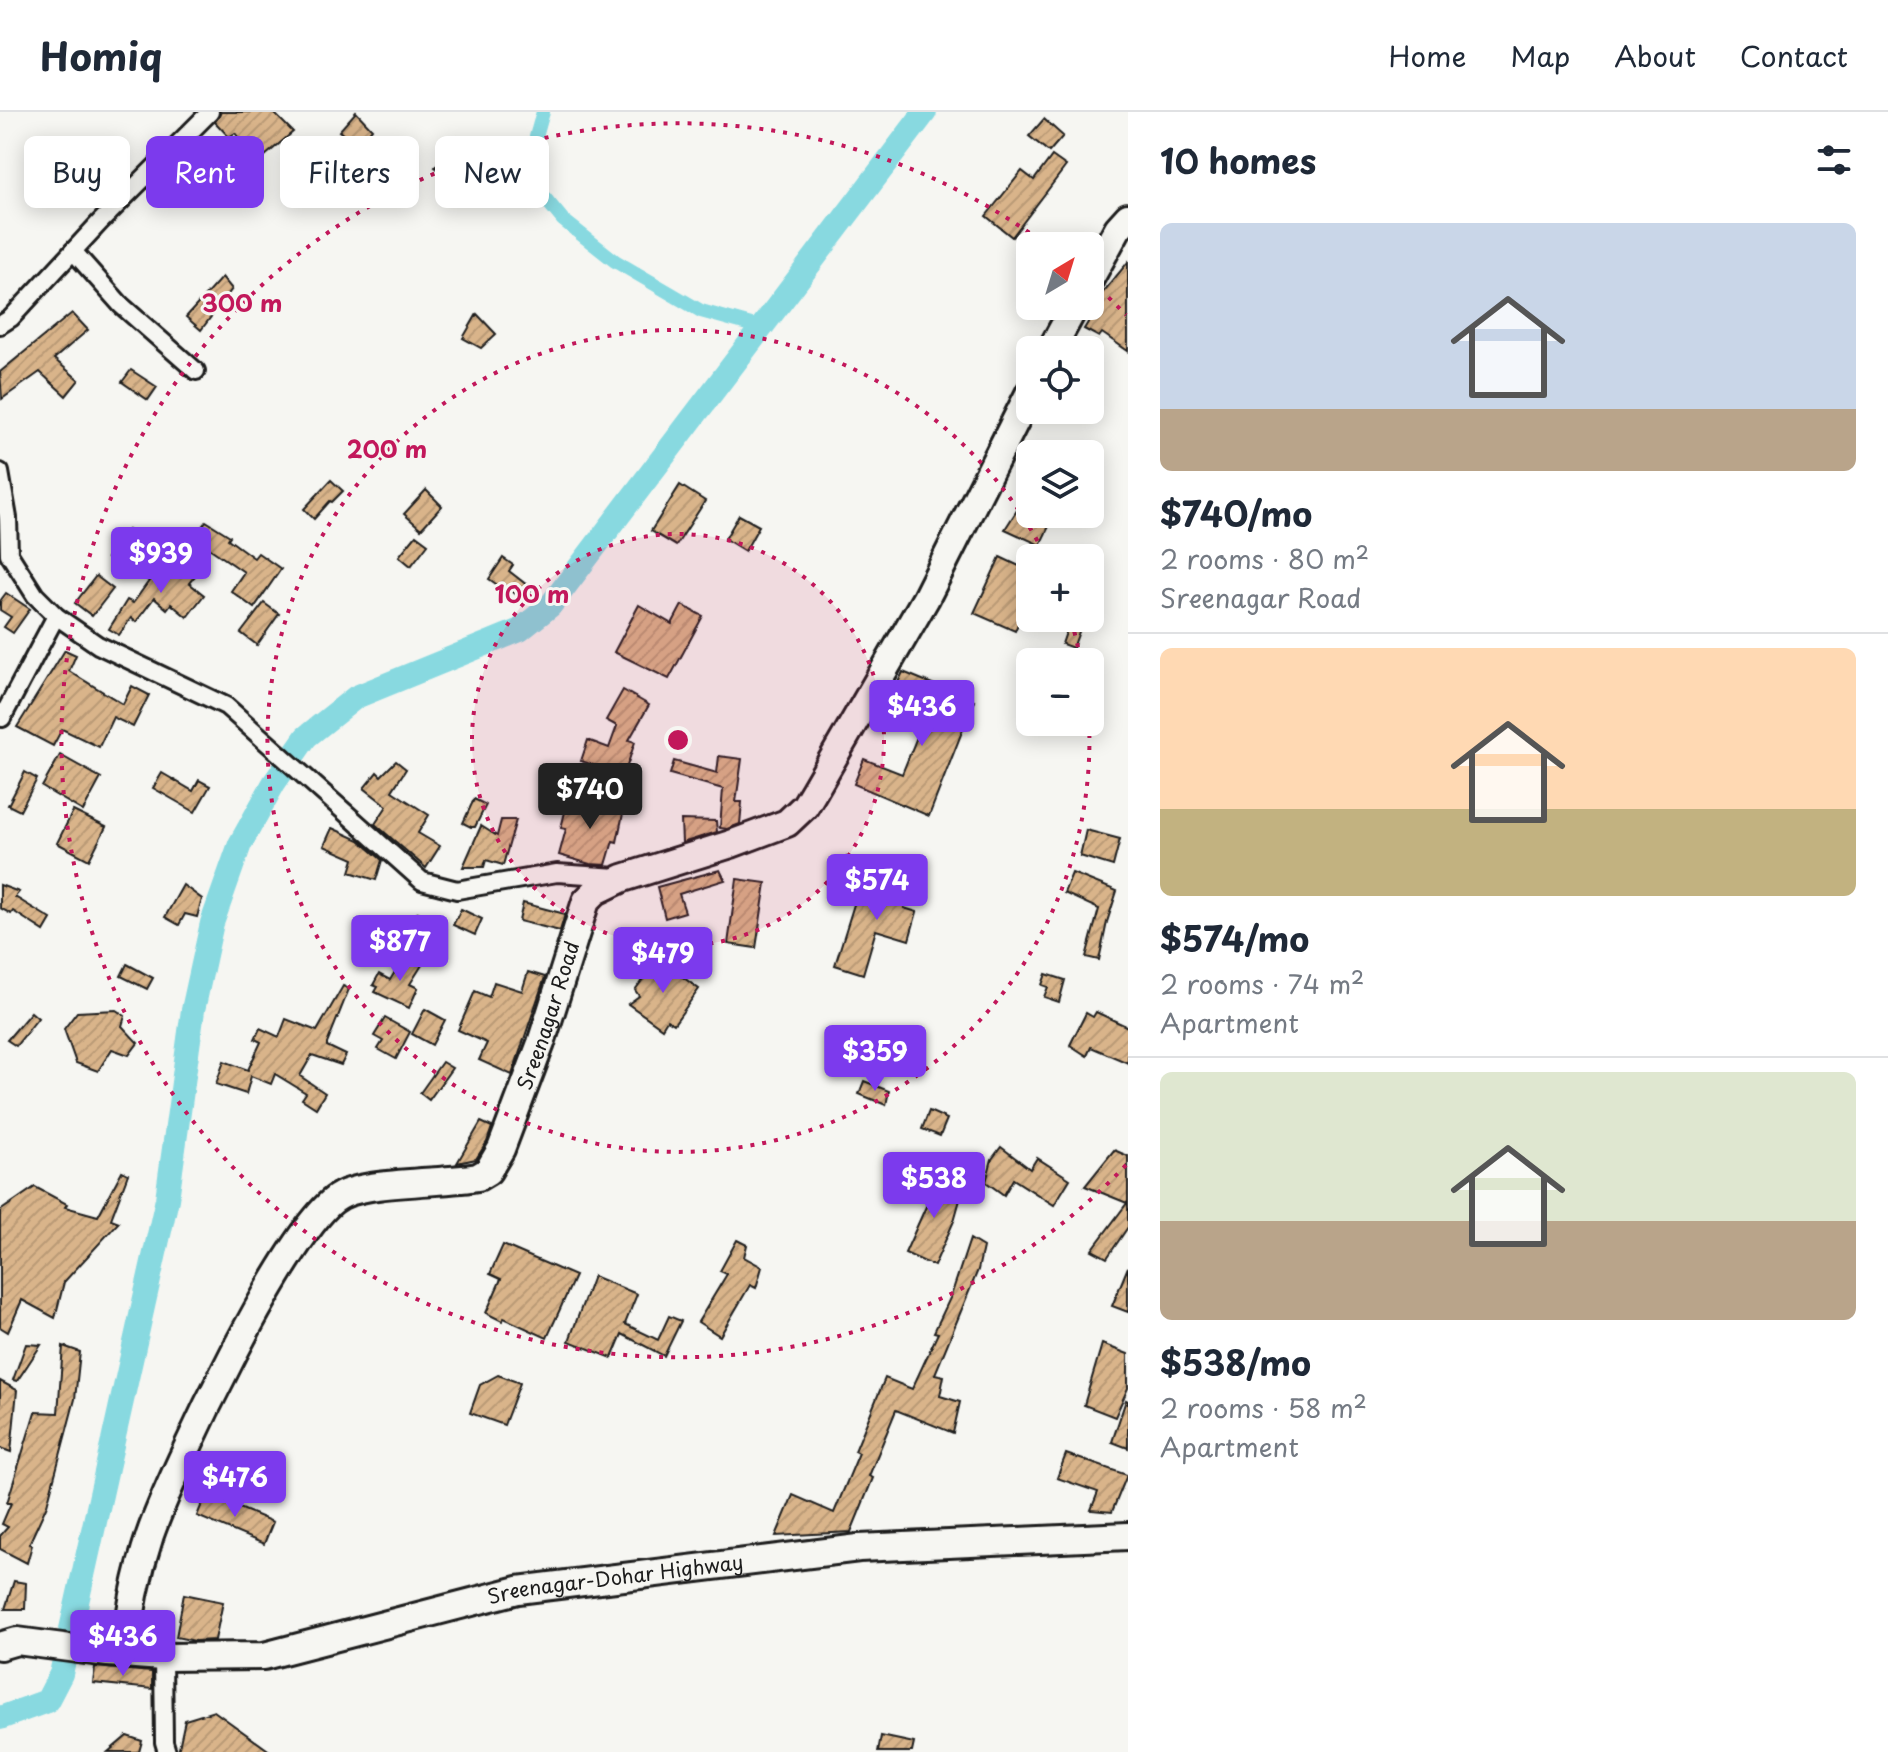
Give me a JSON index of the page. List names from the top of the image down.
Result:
{
  "streets": {
    "main road": ["Sreenagar Road", "Sreenagar-Dohar Highway"]
  },
  "crossings": [
    ["Sreenagar Road", "Sreenagar-Dohar Highway"]
  ],
  "north": "top right",
  "page": {
    "header": "Homiq",
    "nav": [
      "Home",
      "Map",
      "About",
      "Contact"
    ],
    "heading": "10 homes",
    "chip": [
      "Buy",
      "Rent",
      "Filters",
      "New"
    ],
    "list": [
      {
        "name": "$740/mo",
        "note": "2 rooms · 80 m² · Sreenagar Road"
      },
      {
        "name": "$574/mo",
        "note": "2 rooms · 74 m² · Apartment"
      },
      {
        "name": "$538/mo",
        "note": "2 rooms · 58 m² · Apartment"
      }
    ],
    "map_buttons": ["+", "−"],
    "price": [
      "$939",
      "$436",
      "$740",
      "$574",
      "$877",
      "$479",
      "$359",
      "$538",
      "$476",
      "$436"
    ]
  },
  "rings": ["300 m", "200 m", "100 m"]
}
